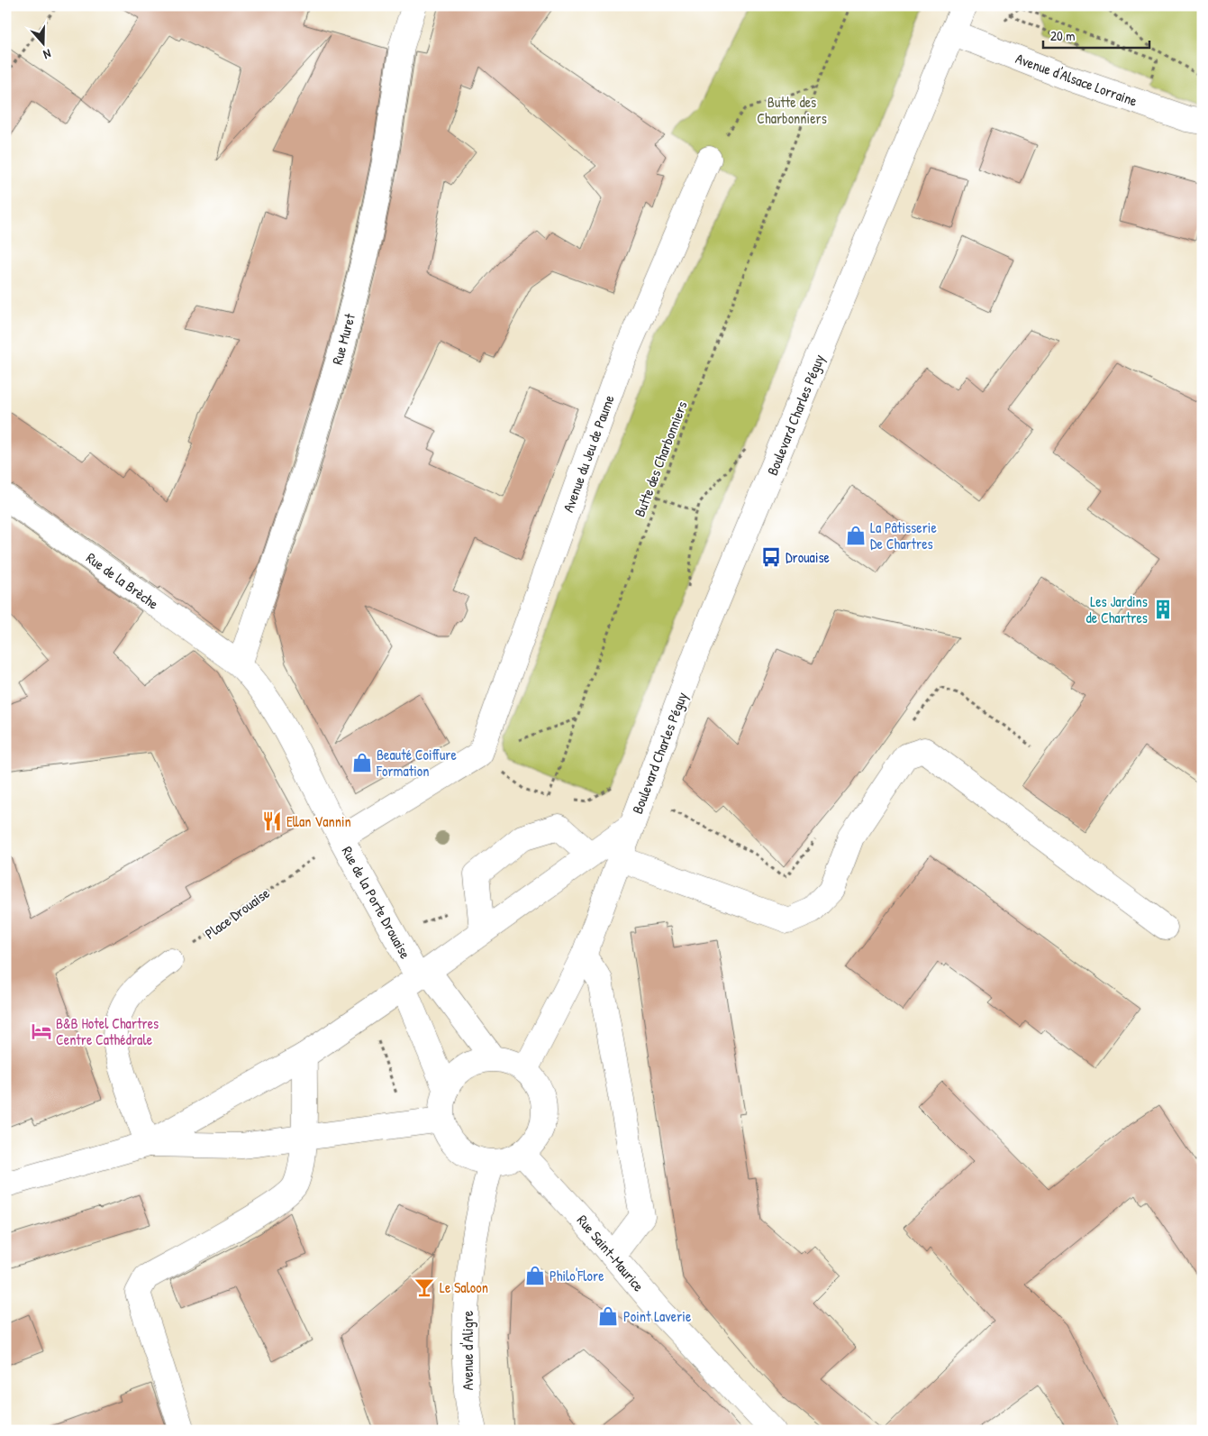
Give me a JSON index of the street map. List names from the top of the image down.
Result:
{
  "streets": {
    "street": [
      "Avenue d'Alsace Lorraine",
      "Rue Muret",
      "Boulevard Charles Péguy",
      "Avenue du Jeu de Paume",
      "Rue de la Brèche",
      "Rue de la Porte Drouaise",
      "Rue Saint-Maurice",
      "Avenue d'Aligre"
    ],
    "path": ["Butte des Charbonniers", "Place Drouaise"]
  },
  "crossings": [
    ["Avenue d'Alsace Lorraine", "Boulevard Charles Péguy"],
    ["Rue Muret", "Rue de la Brèche"],
    ["Rue Muret", "Rue de la Porte Drouaise"],
    ["Boulevard Charles Péguy", "Rue Saint-Maurice"],
    ["Boulevard Charles Péguy", "Avenue d'Aligre"],
    ["Rue de la Brèche", "Rue de la Porte Drouaise"],
    ["Rue de la Porte Drouaise", "Place Drouaise"],
    ["Rue Saint-Maurice", "Avenue d'Aligre"]
  ],
  "parks": ["Butte des Charbonniers"],
  "places": {
    "shop": [
      "La Pâtisserie De Chartres",
      "Beauté Coiffure Formation",
      "Philo'Flore",
      "Point Laverie"
    ],
    "bus stop": ["Drouaise"],
    "building": ["Les Jardins de Chartres"],
    "restaurant": ["Ellan Vannin"],
    "hotel": ["B&B Hotel Chartres Centre Cathédrale"],
    "bar": ["Le Saloon"]
  },
  "scale_bar": "20 m",
  "north": "bottom"
}
